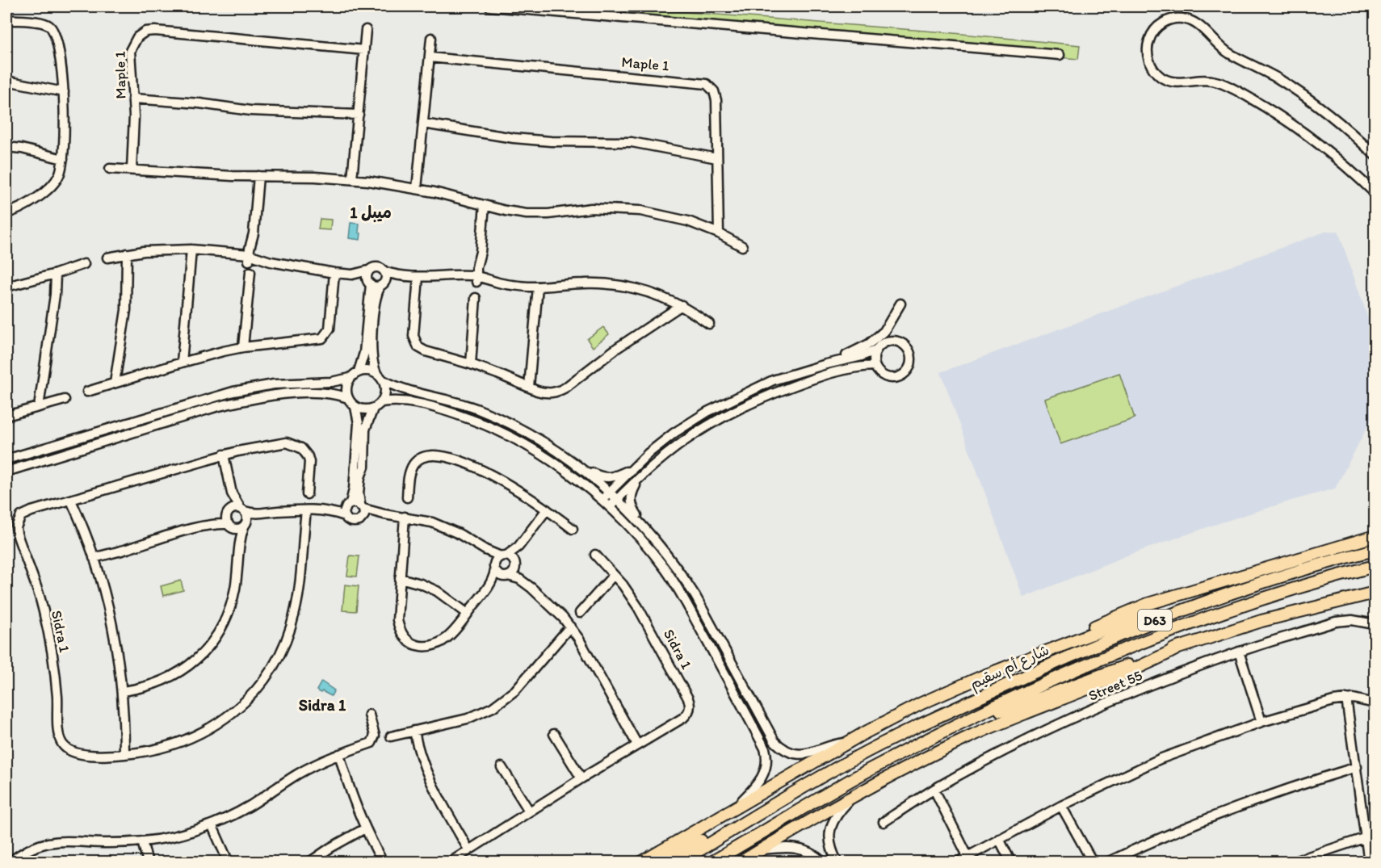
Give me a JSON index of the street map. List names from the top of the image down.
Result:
{
  "streets": {
    "main road": ["D63", "شارع أم سقيم"],
    "street": ["Maple 1", "Sidra 1", "Street 55"]
  },
  "districts": ["ميبل 1", "Sidra 1"]
}
